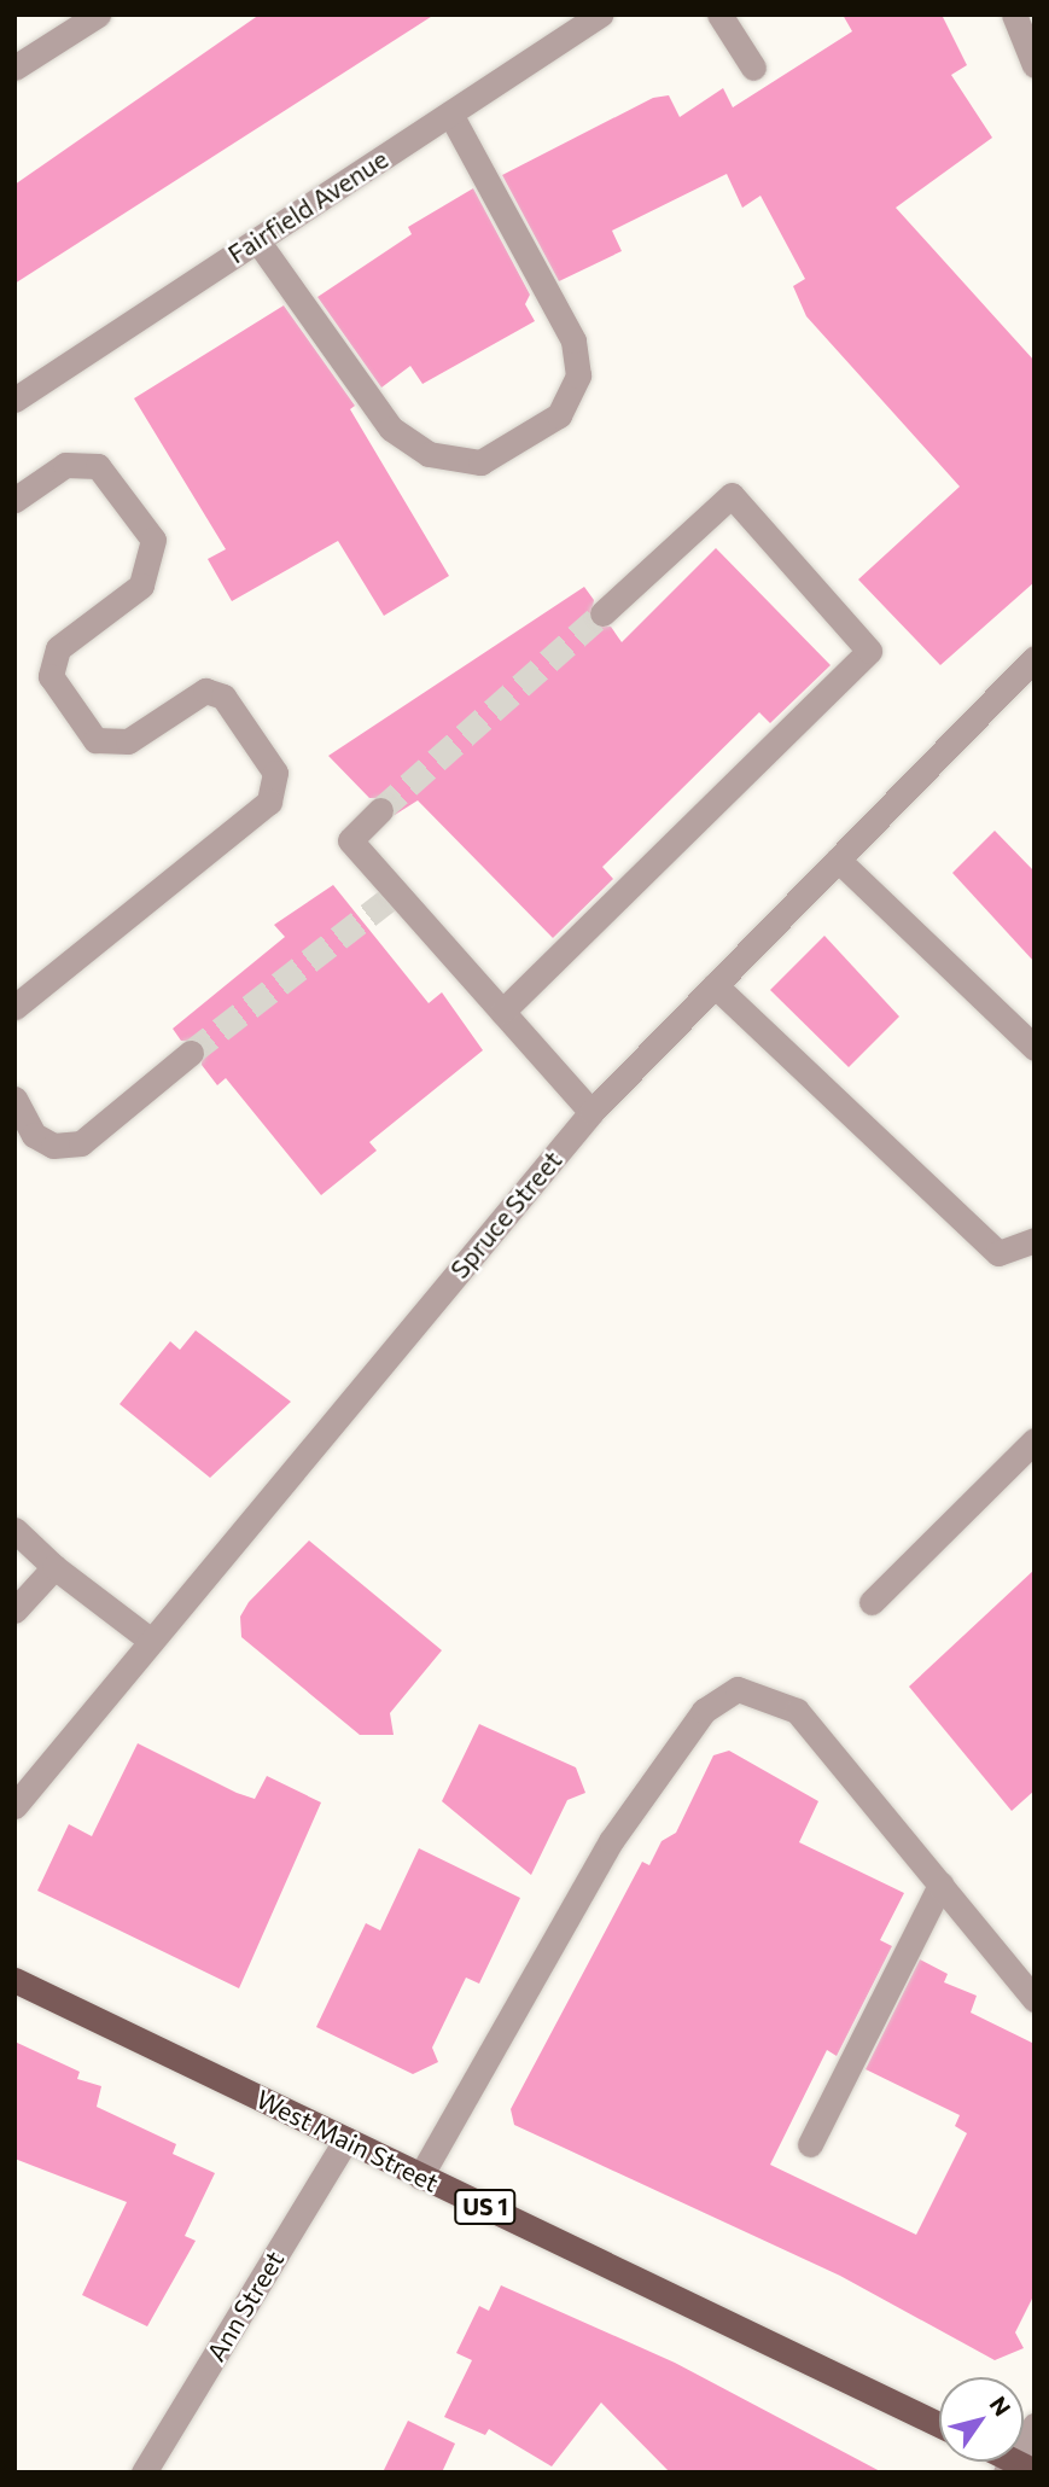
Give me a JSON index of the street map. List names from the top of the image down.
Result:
{
  "streets": {
    "main road": ["West Main Street", "US 1"],
    "street": ["Fairfield Avenue", "Spruce Street", "Ann Street"]
  },
  "crossings": [
    ["West Main Street", "Ann Street"]
  ],
  "north": "top right"
}
